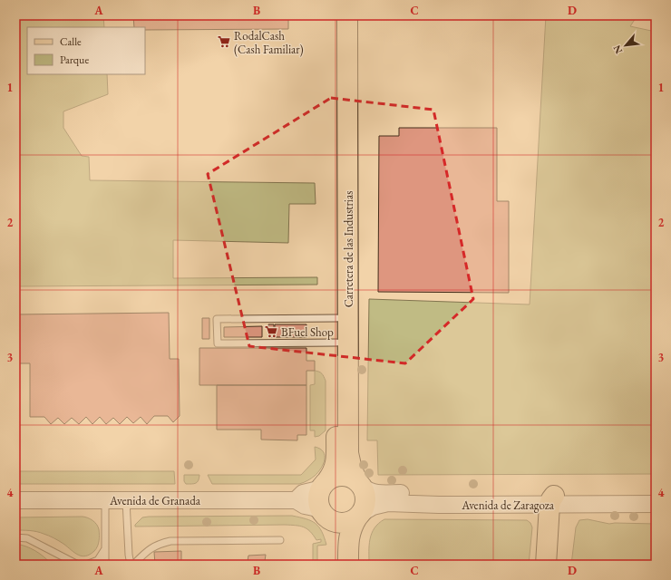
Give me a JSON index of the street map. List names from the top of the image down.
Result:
{
  "streets": {
    "main road": ["Carretera de las Industrias"],
    "street": ["Avenida de Granada", "Avenida de Zaragoza"]
  },
  "crossings": [
    ["Carretera de las Industrias", "Avenida de Granada"],
    ["Carretera de las Industrias", "Avenida de Zaragoza"],
    ["Avenida de Granada", "Avenida de Zaragoza"]
  ],
  "places": {
    "supermarket": ["RodalCash (Cash Familiar)", "BFuel Shop"]
  },
  "legend": ["Calle", "Parque"],
  "north": "bottom left",
  "grid": {
    "columns": [
      "A",
      "B",
      "C",
      "D"
    ],
    "rows": [
      "1",
      "2",
      "3",
      "4"
    ]
  }
}
